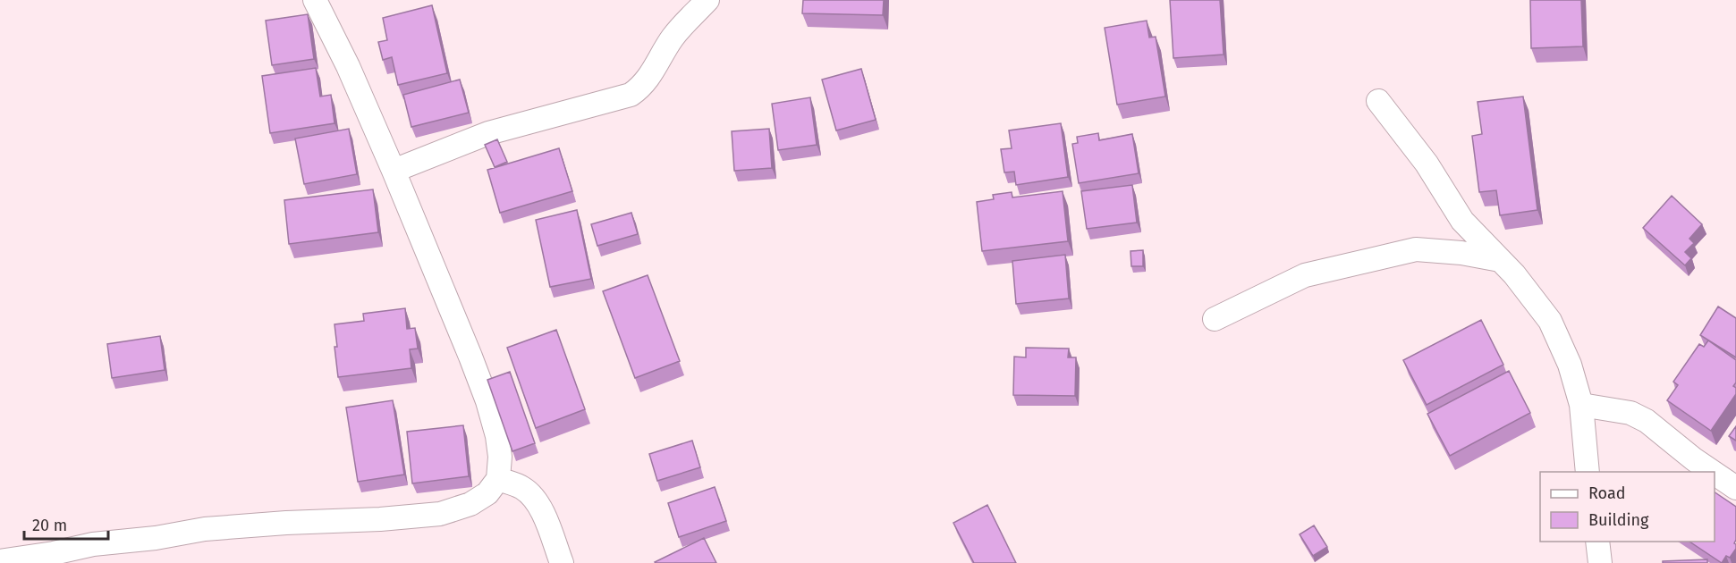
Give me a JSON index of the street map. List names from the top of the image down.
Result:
{
  "legend": ["Road", "Building"],
  "scale_bar": "20 m"
}
